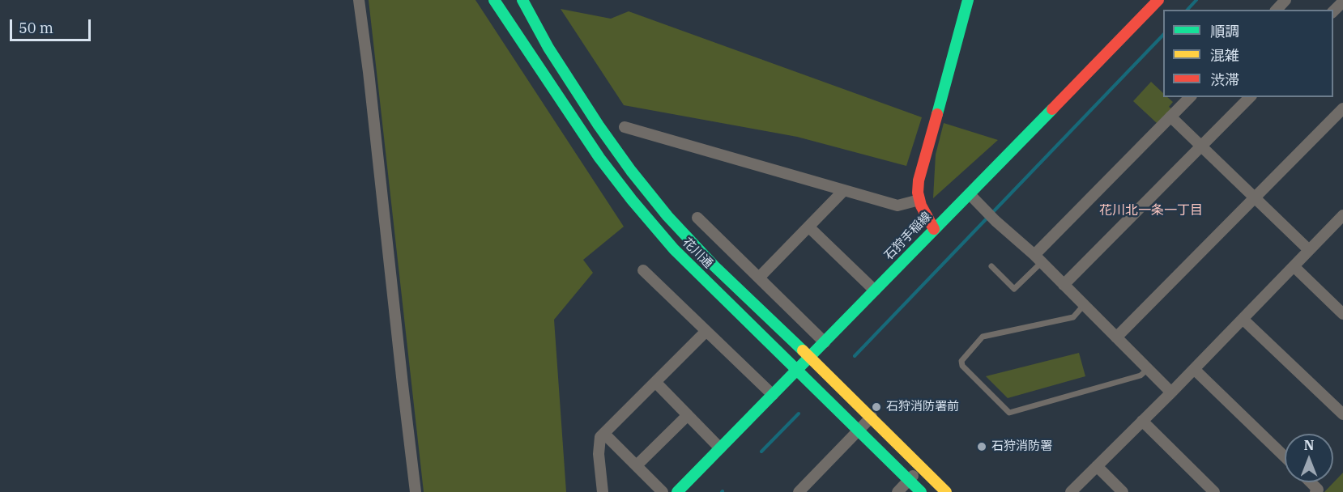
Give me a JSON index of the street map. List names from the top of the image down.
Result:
{
  "streets": {
    "street": ["石狩手稲線", "花川通"]
  },
  "crossings": [
    ["石狩手稲線", "花川通"]
  ],
  "districts": ["花川北一条一丁目"],
  "places": ["石狩消防署前", "石狩消防署"],
  "legend": ["順調", "混雑", "渋滞"],
  "scale_bar": "50 m",
  "north": "top"
}
